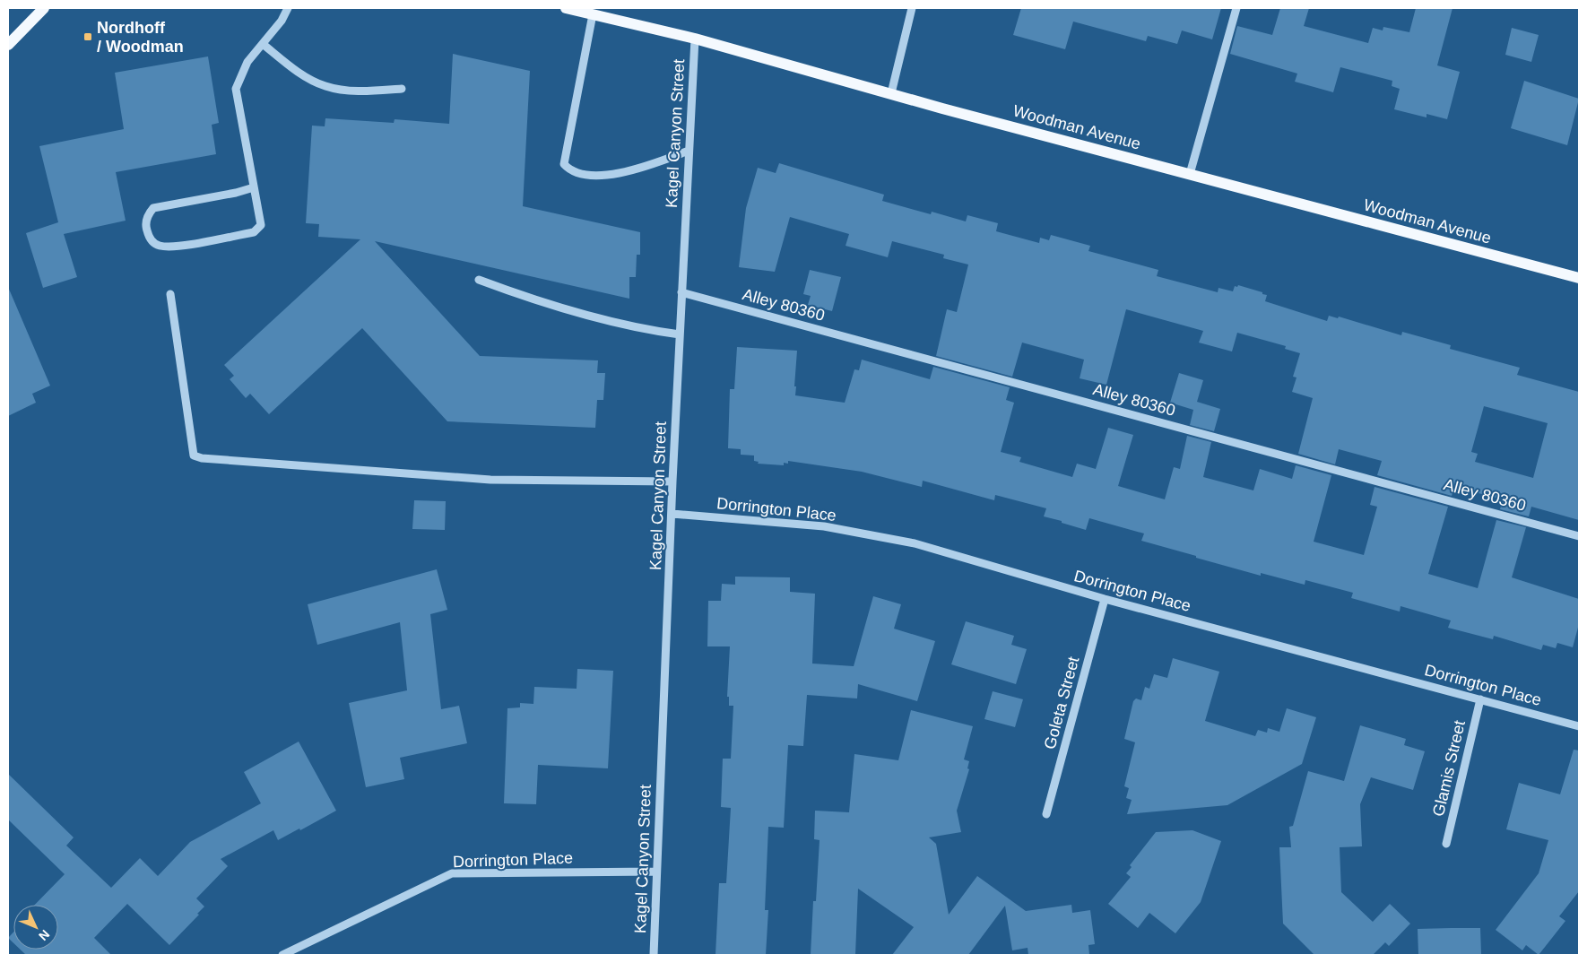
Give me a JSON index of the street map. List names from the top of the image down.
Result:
{
  "streets": {
    "main road": ["Woodman Avenue"],
    "street": [
      "Kagel Canyon Street",
      "Alley 80360",
      "Dorrington Place",
      "Goleta Street",
      "Glamis Street"
    ]
  },
  "crossings": [
    ["Woodman Avenue", "Kagel Canyon Street"],
    ["Kagel Canyon Street", "Alley 80360"],
    ["Kagel Canyon Street", "Dorrington Place"],
    ["Dorrington Place", "Goleta Street"],
    ["Dorrington Place", "Glamis Street"]
  ],
  "places": {
    "transit": ["Nordhoff / Woodman"]
  },
  "north": "bottom right"
}
